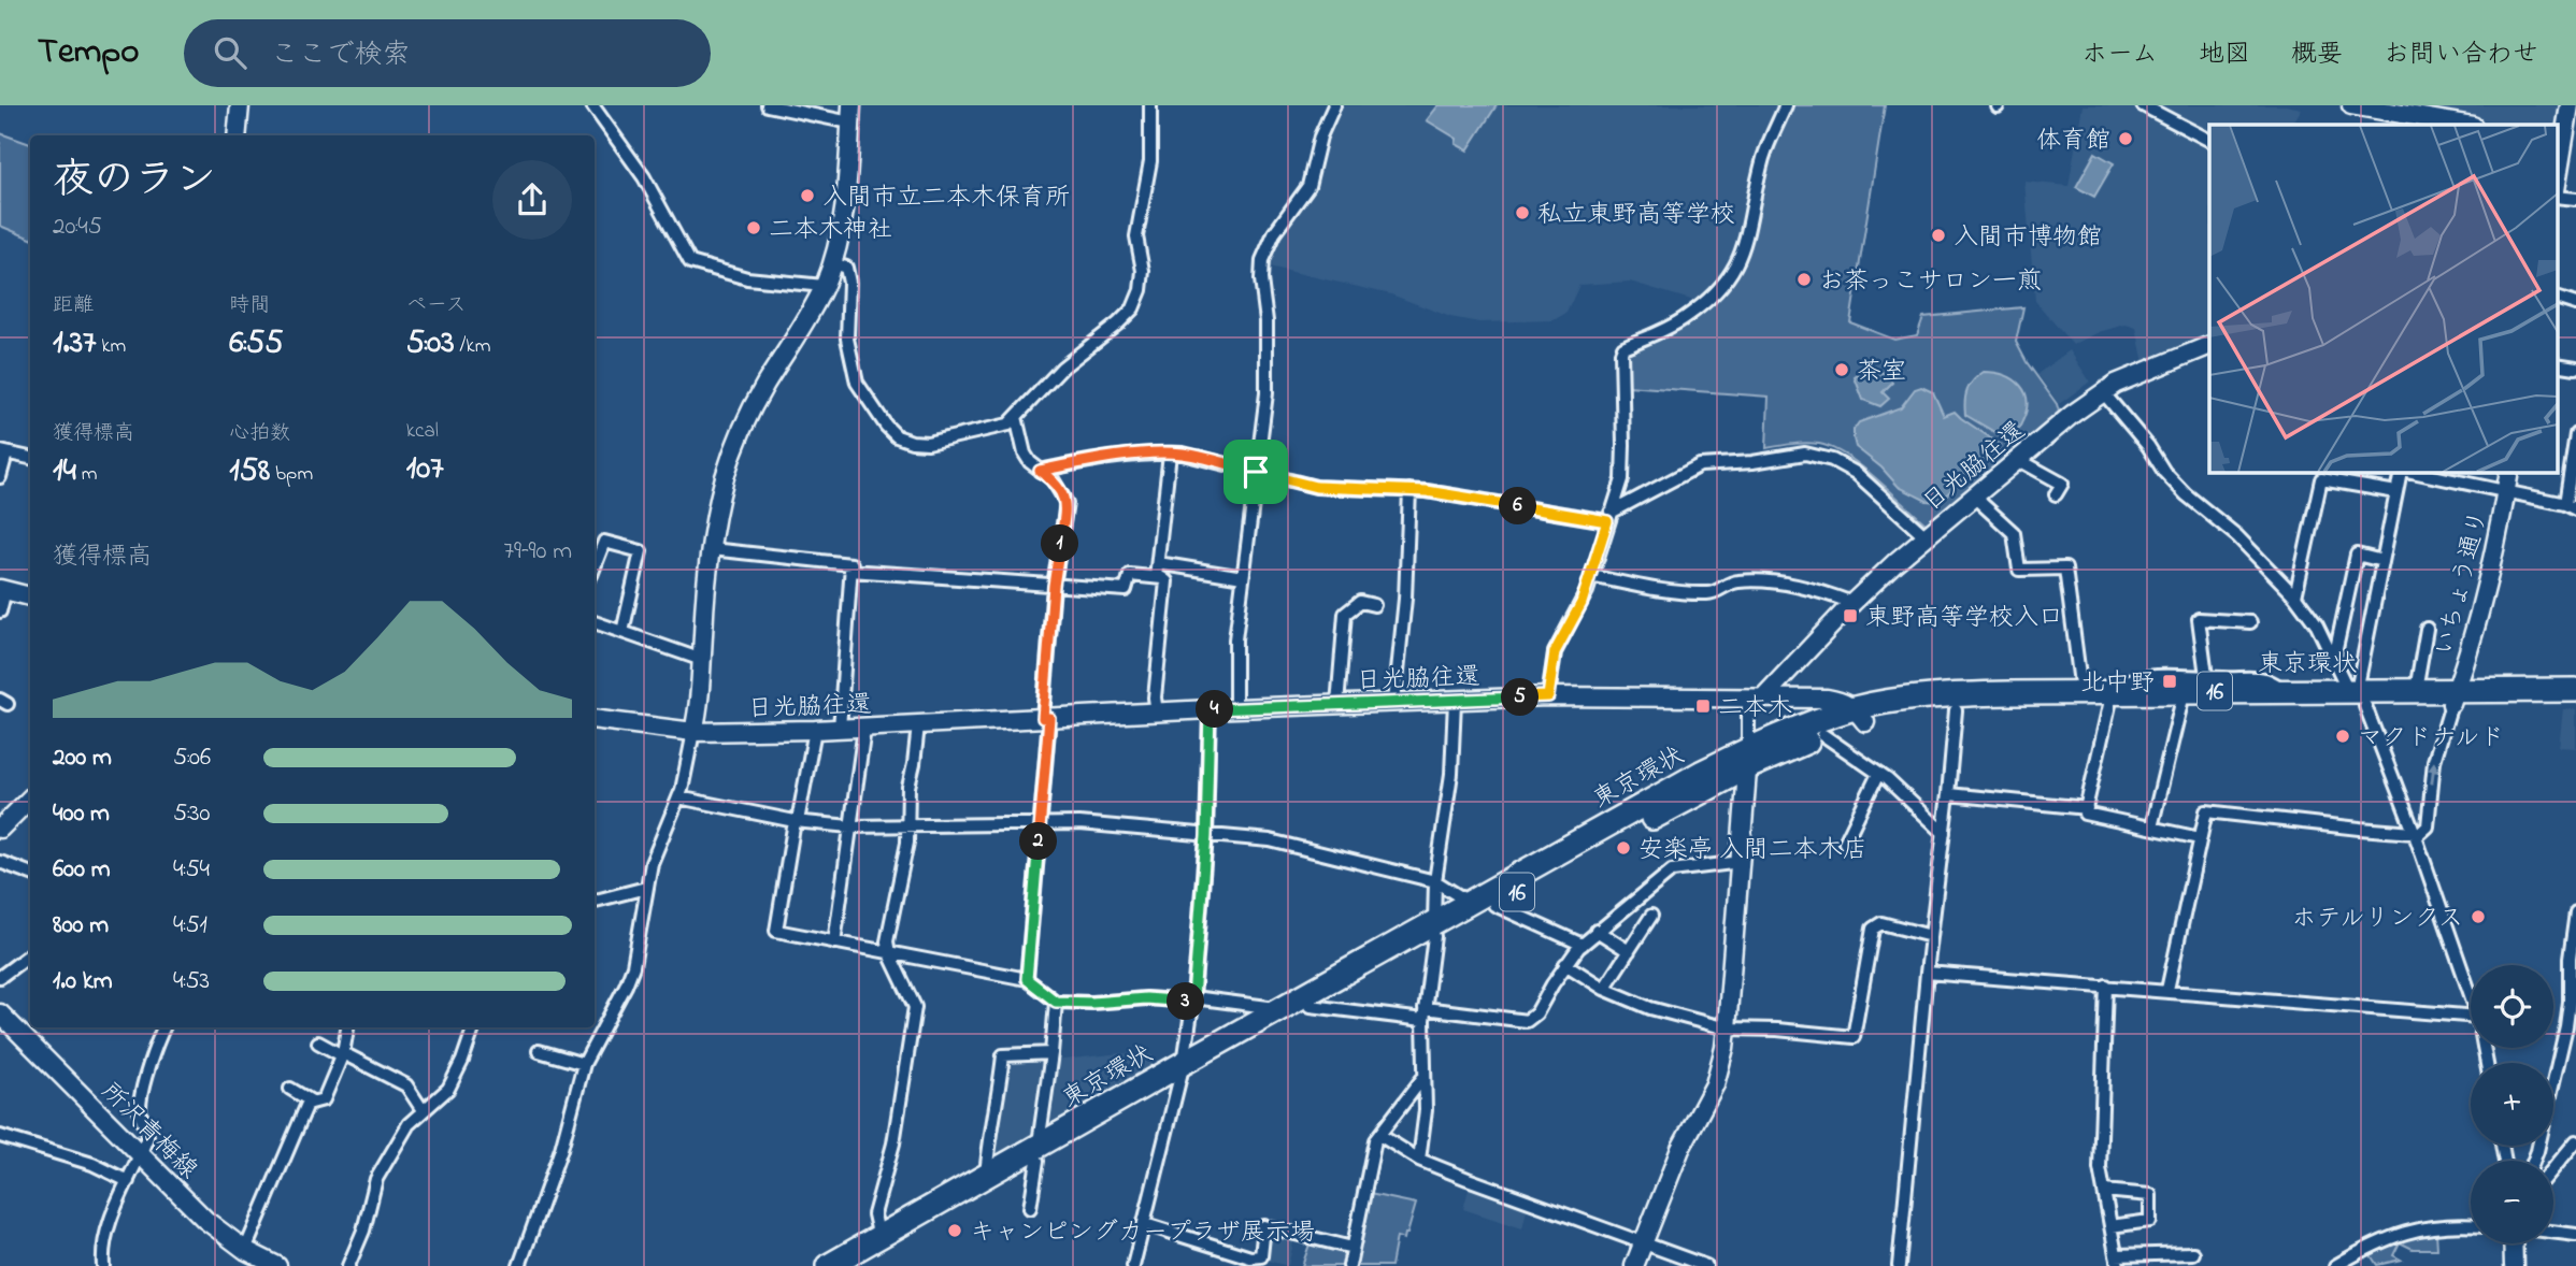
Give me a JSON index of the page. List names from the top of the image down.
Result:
{
  "streets": {
    "highway": ["東京環状", "16"],
    "street": ["日光脇往還", "いちょう通り", "所沢青梅線"]
  },
  "crossings": [
    ["いちょう通り", "東京環状"]
  ],
  "places": {
    "other": [
      "体育館",
      "入間市立二本木保育所",
      "私立東野高等学校",
      "二本木神社",
      "入間市博物館",
      "お茶っこサロン一煎",
      "茶室",
      "マクドナルド",
      "安楽亭 入間二本木店",
      "ホテルリンクス",
      "キャンピングカープラザ展示場"
    ],
    "transit": ["東野高等学校入口", "北中野", "二本木"]
  },
  "page": {
    "header": "Tempo",
    "search": "ここで検索",
    "nav": [
      "ホーム",
      "地図",
      "概要",
      "お問い合わせ"
    ],
    "heading": ["夜のラン", "20:45"],
    "stats": [
      ["距離", "1.37 km"],
      ["時間", "6:55"],
      ["ペース", "5:03 /km"],
      ["獲得標高", "14 m"],
      ["心拍数", "158 bpm"],
      ["kcal", "107"]
    ],
    "pins": [
      "6",
      "1",
      "5",
      "4",
      "2",
      "3"
    ],
    "chart": ["獲得標高", "79–90 m"],
    "list": [
      {
        "name": "200 m",
        "note": "5:06"
      },
      {
        "name": "400 m",
        "note": "5:30"
      },
      {
        "name": "600 m",
        "note": "4:54"
      },
      {
        "name": "800 m",
        "note": "4:51"
      },
      {
        "name": "1.0 km",
        "note": "4:53"
      }
    ],
    "map_buttons": ["+", "−"]
  }
}
